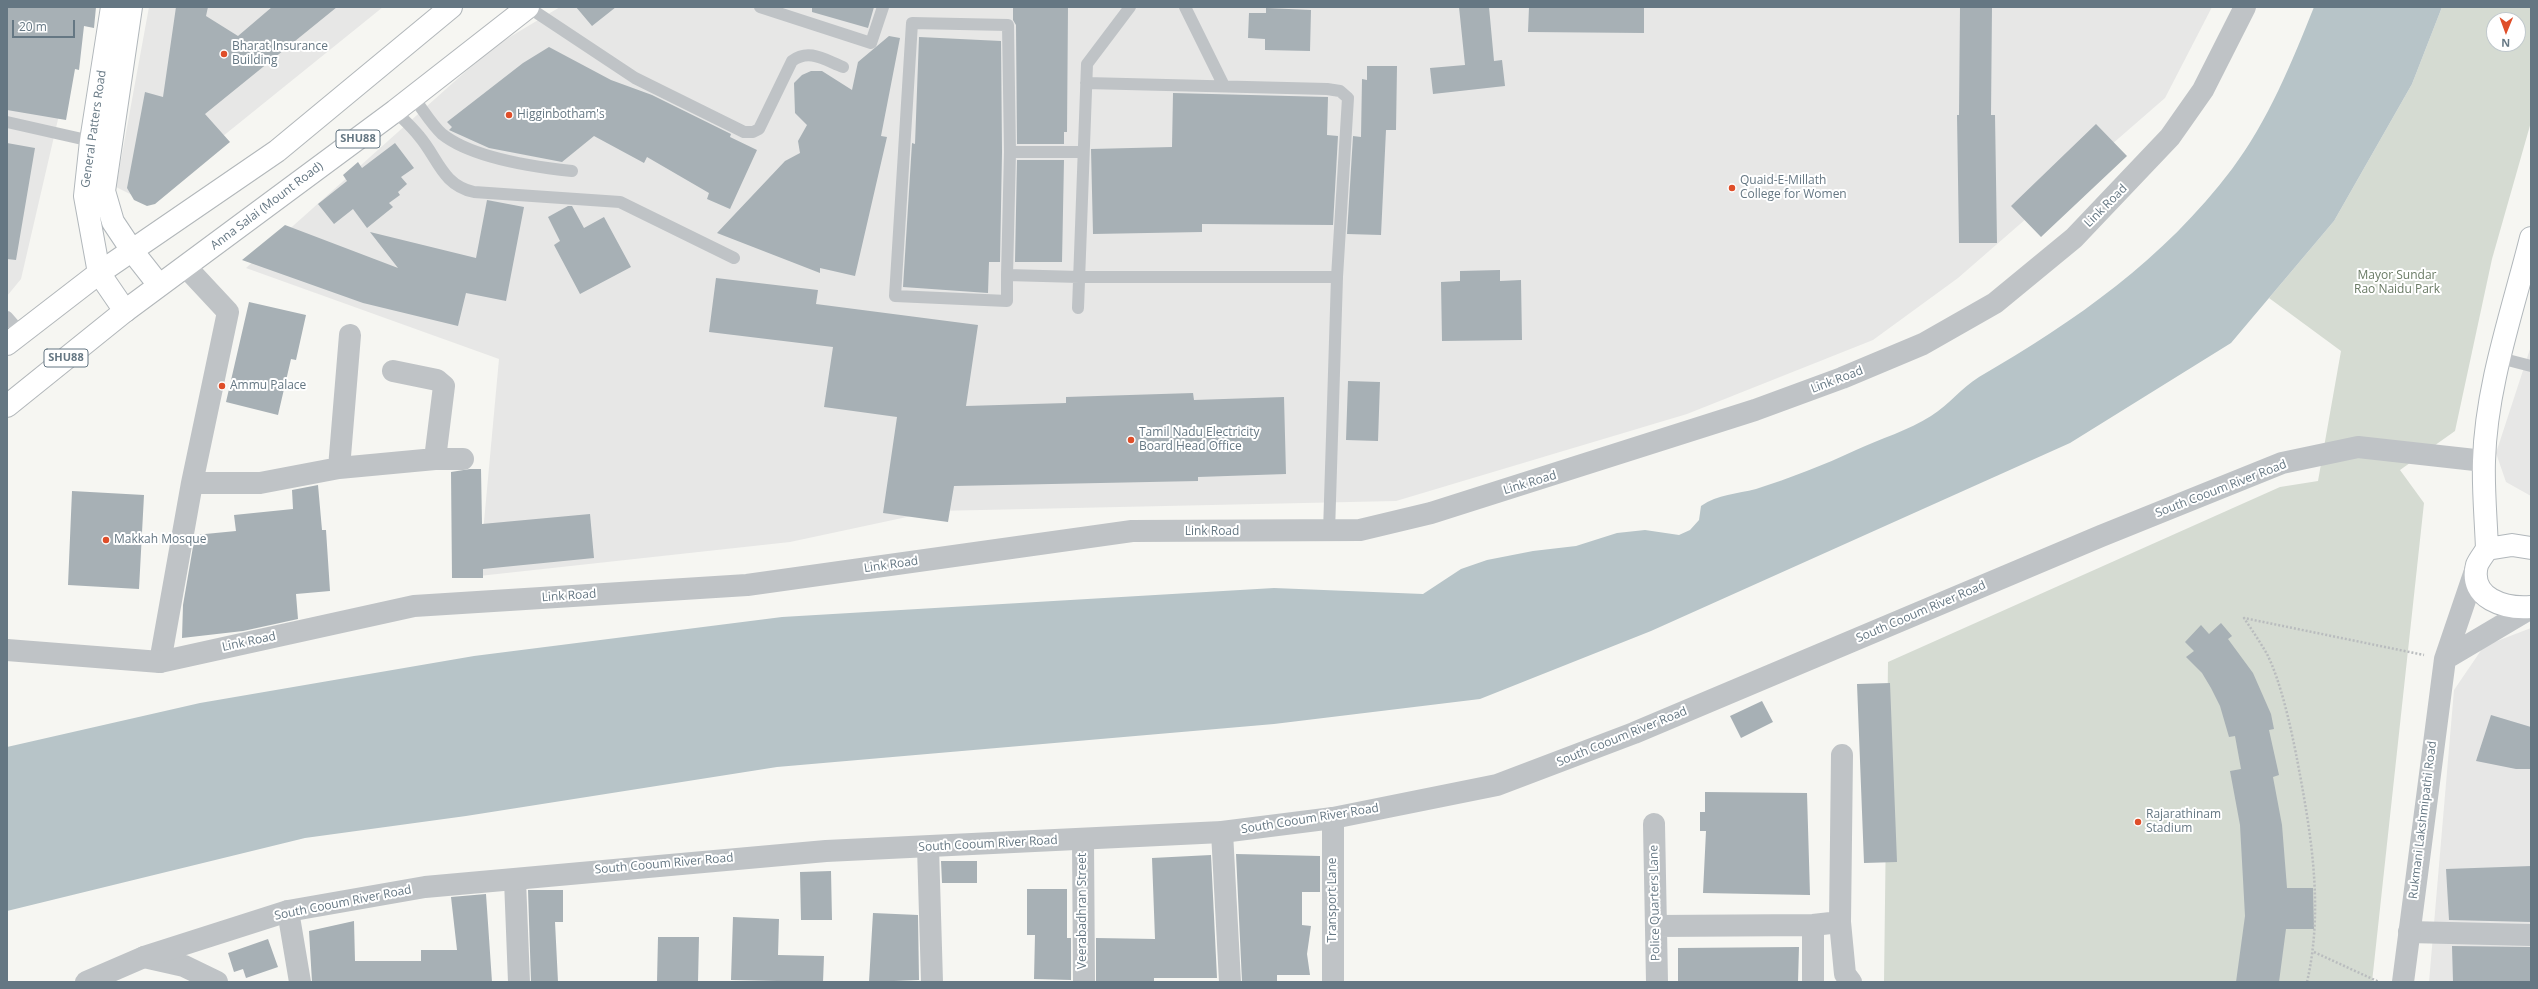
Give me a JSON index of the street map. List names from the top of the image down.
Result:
{
  "streets": {
    "main road": [
      "General Patters Road",
      "SHU88",
      "Anna Salai (Mount Road)",
      "Rukmani Lakshmipathi Road"
    ],
    "street": [
      "Link Road",
      "South Cooum River Road",
      "Transport Lane",
      "Police Quarters Lane",
      "Veerabadhran Street"
    ]
  },
  "crossings": [
    ["General Patters Road", "Anna Salai (Mount Road)"],
    ["South Cooum River Road", "Rukmani Lakshmipathi Road"],
    ["South Cooum River Road", "Transport Lane"],
    ["South Cooum River Road", "Veerabadhran Street"]
  ],
  "parks": ["Mayor Sundar Rao Naidu Park"],
  "places": [
    "Bharat Insurance Building",
    "Higginbotham's",
    "Quaid-E-Millath College for Women",
    "Ammu Palace",
    "Tamil Nadu Electricity Board Head Office",
    "Makkah Mosque",
    "Rajarathinam Stadium"
  ],
  "scale_bar": "20 m",
  "north": "bottom"
}
